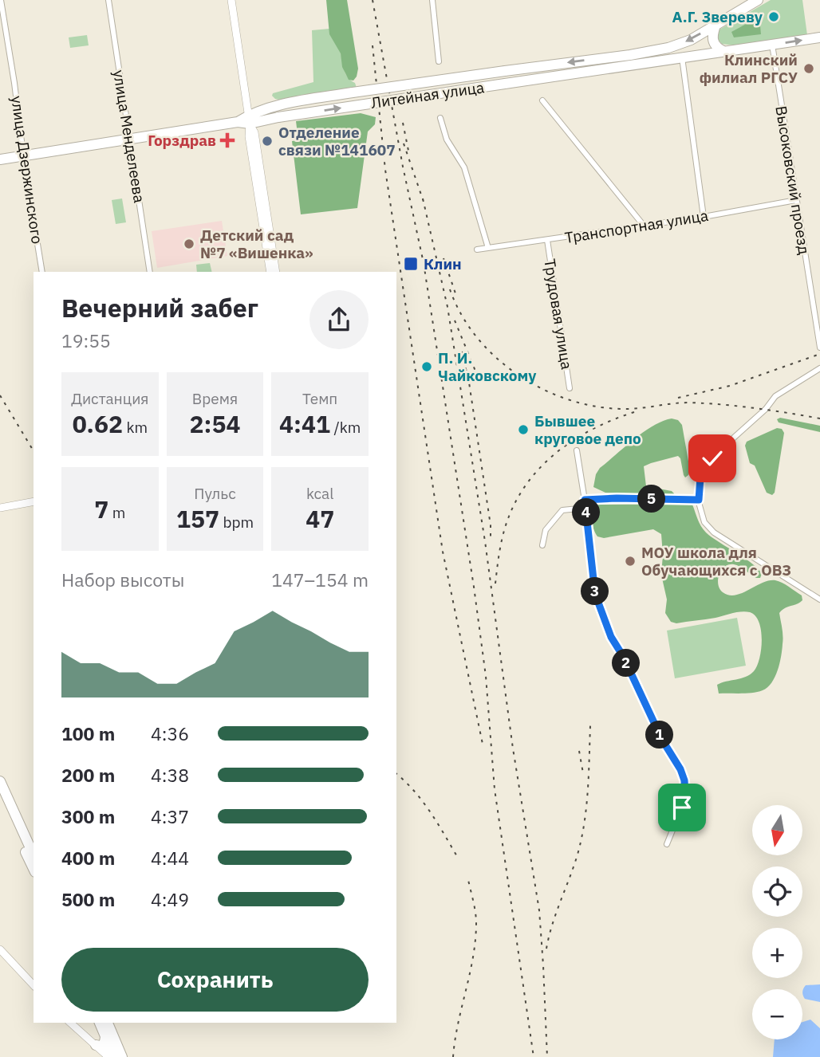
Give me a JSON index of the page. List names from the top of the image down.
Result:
{
  "streets": {
    "highway": ["Литейная улица"],
    "street": [
      "улица Менделеева",
      "улица Дзержинского",
      "Высоковский проезд",
      "Транспортная улица",
      "Трудовая улица"
    ]
  },
  "crossings": [
    ["Литейная улица", "улица Менделеева"],
    ["Литейная улица", "улица Дзержинского"],
    ["Литейная улица", "Высоковский проезд"],
    ["Высоковский проезд", "Транспортная улица"],
    ["Транспортная улица", "Трудовая улица"]
  ],
  "places": {
    "other": [
      "А.Г. Звереву",
      "Клинский филиал РГСУ",
      "Отделение связи №141607",
      "Детский сад №7 «Вишенка»",
      "П. И. Чайковскому",
      "Бывшее круговое депо",
      "МОУ школа для Обучающихся с ОВЗ"
    ],
    "health": ["Горздрав"],
    "transit": ["Клин"]
  },
  "north": "bottom",
  "page": {
    "heading": ["Вечерний забег", "19:55"],
    "stats": [
      ["Дистанция", "0.62 km"],
      ["Время", "2:54"],
      ["Темп", "4:41 /km"],
      ["7 m"],
      ["Пульс", "157 bpm"],
      ["kcal", "47"]
    ],
    "pins": [
      "5",
      "4",
      "3",
      "2",
      "1"
    ],
    "chart": ["Набор высоты", "147–154 m"],
    "list": [
      {
        "name": "100 m",
        "note": "4:36"
      },
      {
        "name": "200 m",
        "note": "4:38"
      },
      {
        "name": "300 m",
        "note": "4:37"
      },
      {
        "name": "400 m",
        "note": "4:44"
      },
      {
        "name": "500 m",
        "note": "4:49"
      }
    ],
    "map_buttons": ["+", "−"],
    "buttons": "Сохранить"
  }
}
